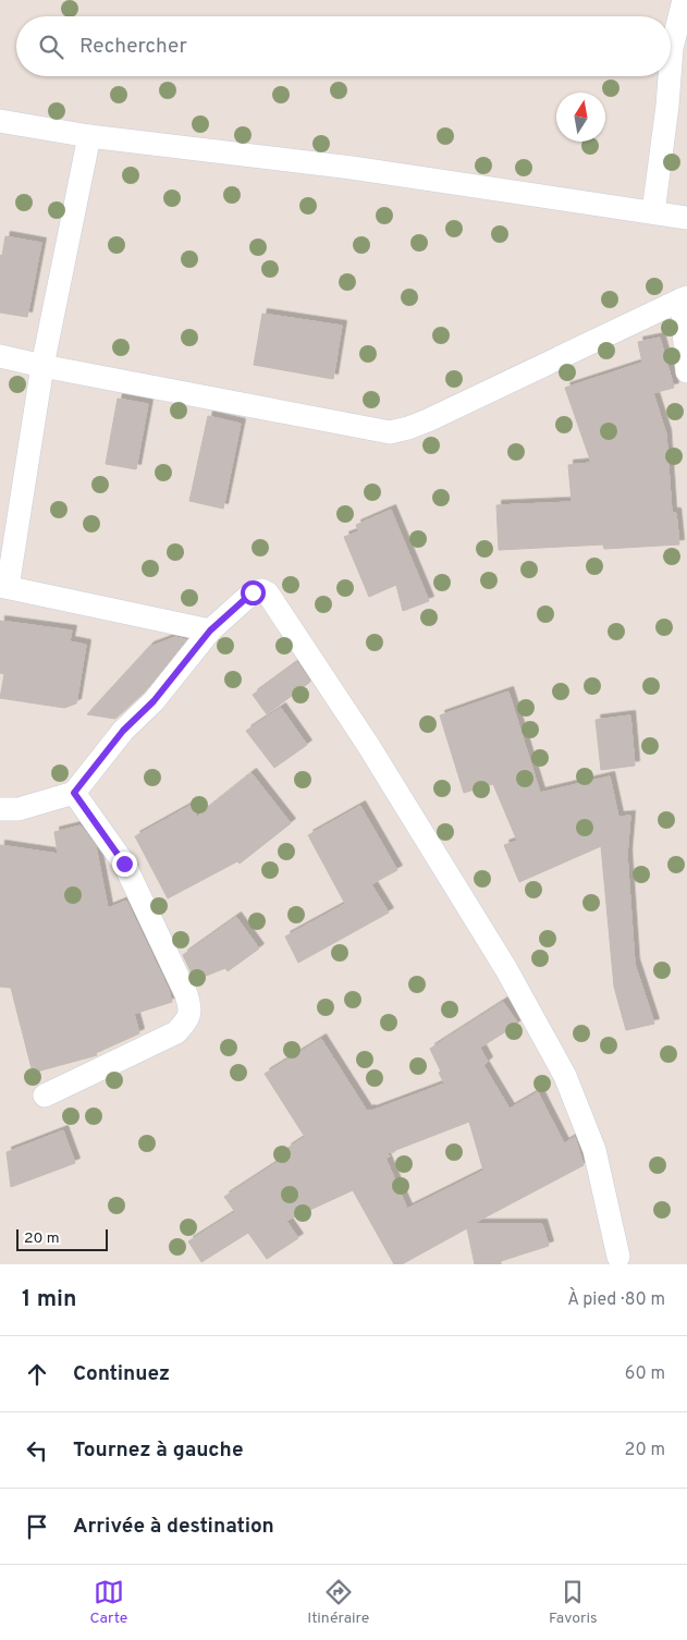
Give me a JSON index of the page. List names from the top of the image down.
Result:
{
  "scale_bar": "20 m",
  "north": "top",
  "page": {
    "search": "Rechercher",
    "scale": "20 m",
    "heading": ["1 min", "À pied · 80 m"],
    "list": [
      ["Continuez", "60 m"],
      ["Tournez à gauche", "20 m"],
      "Arrivée à destination"
    ],
    "nav": ["Carte", "Itinéraire", "Favoris"]
  }
}
